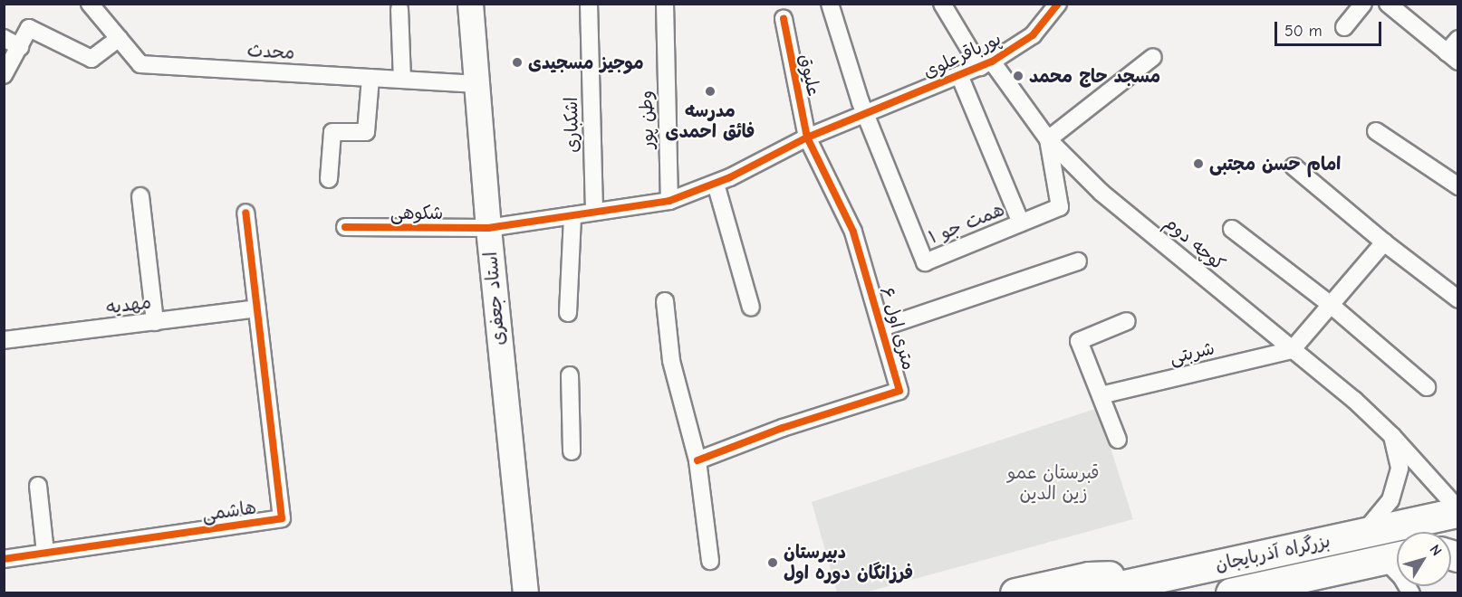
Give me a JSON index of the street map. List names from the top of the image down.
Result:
{
  "streets": {
    "highway": ["بزرگراه آذربایجان"],
    "main road": ["استاد جعفری"],
    "street": [
      "محدث",
      "پورباقرعلوی",
      "علیوق",
      "وطن پور",
      "اشکباری",
      "شکوهی",
      "همت جو ۱",
      "کوچه دوم",
      "مهدیه",
      "۶ متری اول",
      "شربتی",
      "هاشمی"
    ]
  },
  "crossings": [
    ["محدث", "استاد جعفری"],
    ["پورباقرعلوی", "علیوق"],
    ["پورباقرعلوی", "وطن پور"],
    ["پورباقرعلوی", "شکوهی"],
    ["پورباقرعلوی", "همت جو ۱"],
    ["پورباقرعلوی", "کوچه دوم"],
    ["پورباقرعلوی", "۶ متری اول"],
    ["علیوق", "۶ متری اول"],
    ["وطن پور", "شکوهی"],
    ["اشکباری", "شکوهی"],
    ["شکوهی", "استاد جعفری"],
    ["همت جو ۱", "کوچه دوم"],
    ["کوچه دوم", "شربتی"],
    ["کوچه دوم", "بزرگراه آذربایجان"],
    ["مهدیه", "هاشمی"]
  ],
  "parks": ["قبرستان عمو زین الدین"],
  "places": [
    "موجیز مسجیدی",
    "مسجد حاج محمد",
    "مدرسه فائق احمدی",
    "امام حسن مجتبی",
    "دبیرستان فرزانگان دوره اول"
  ],
  "scale_bar": "50 m",
  "north": "top right"
}
